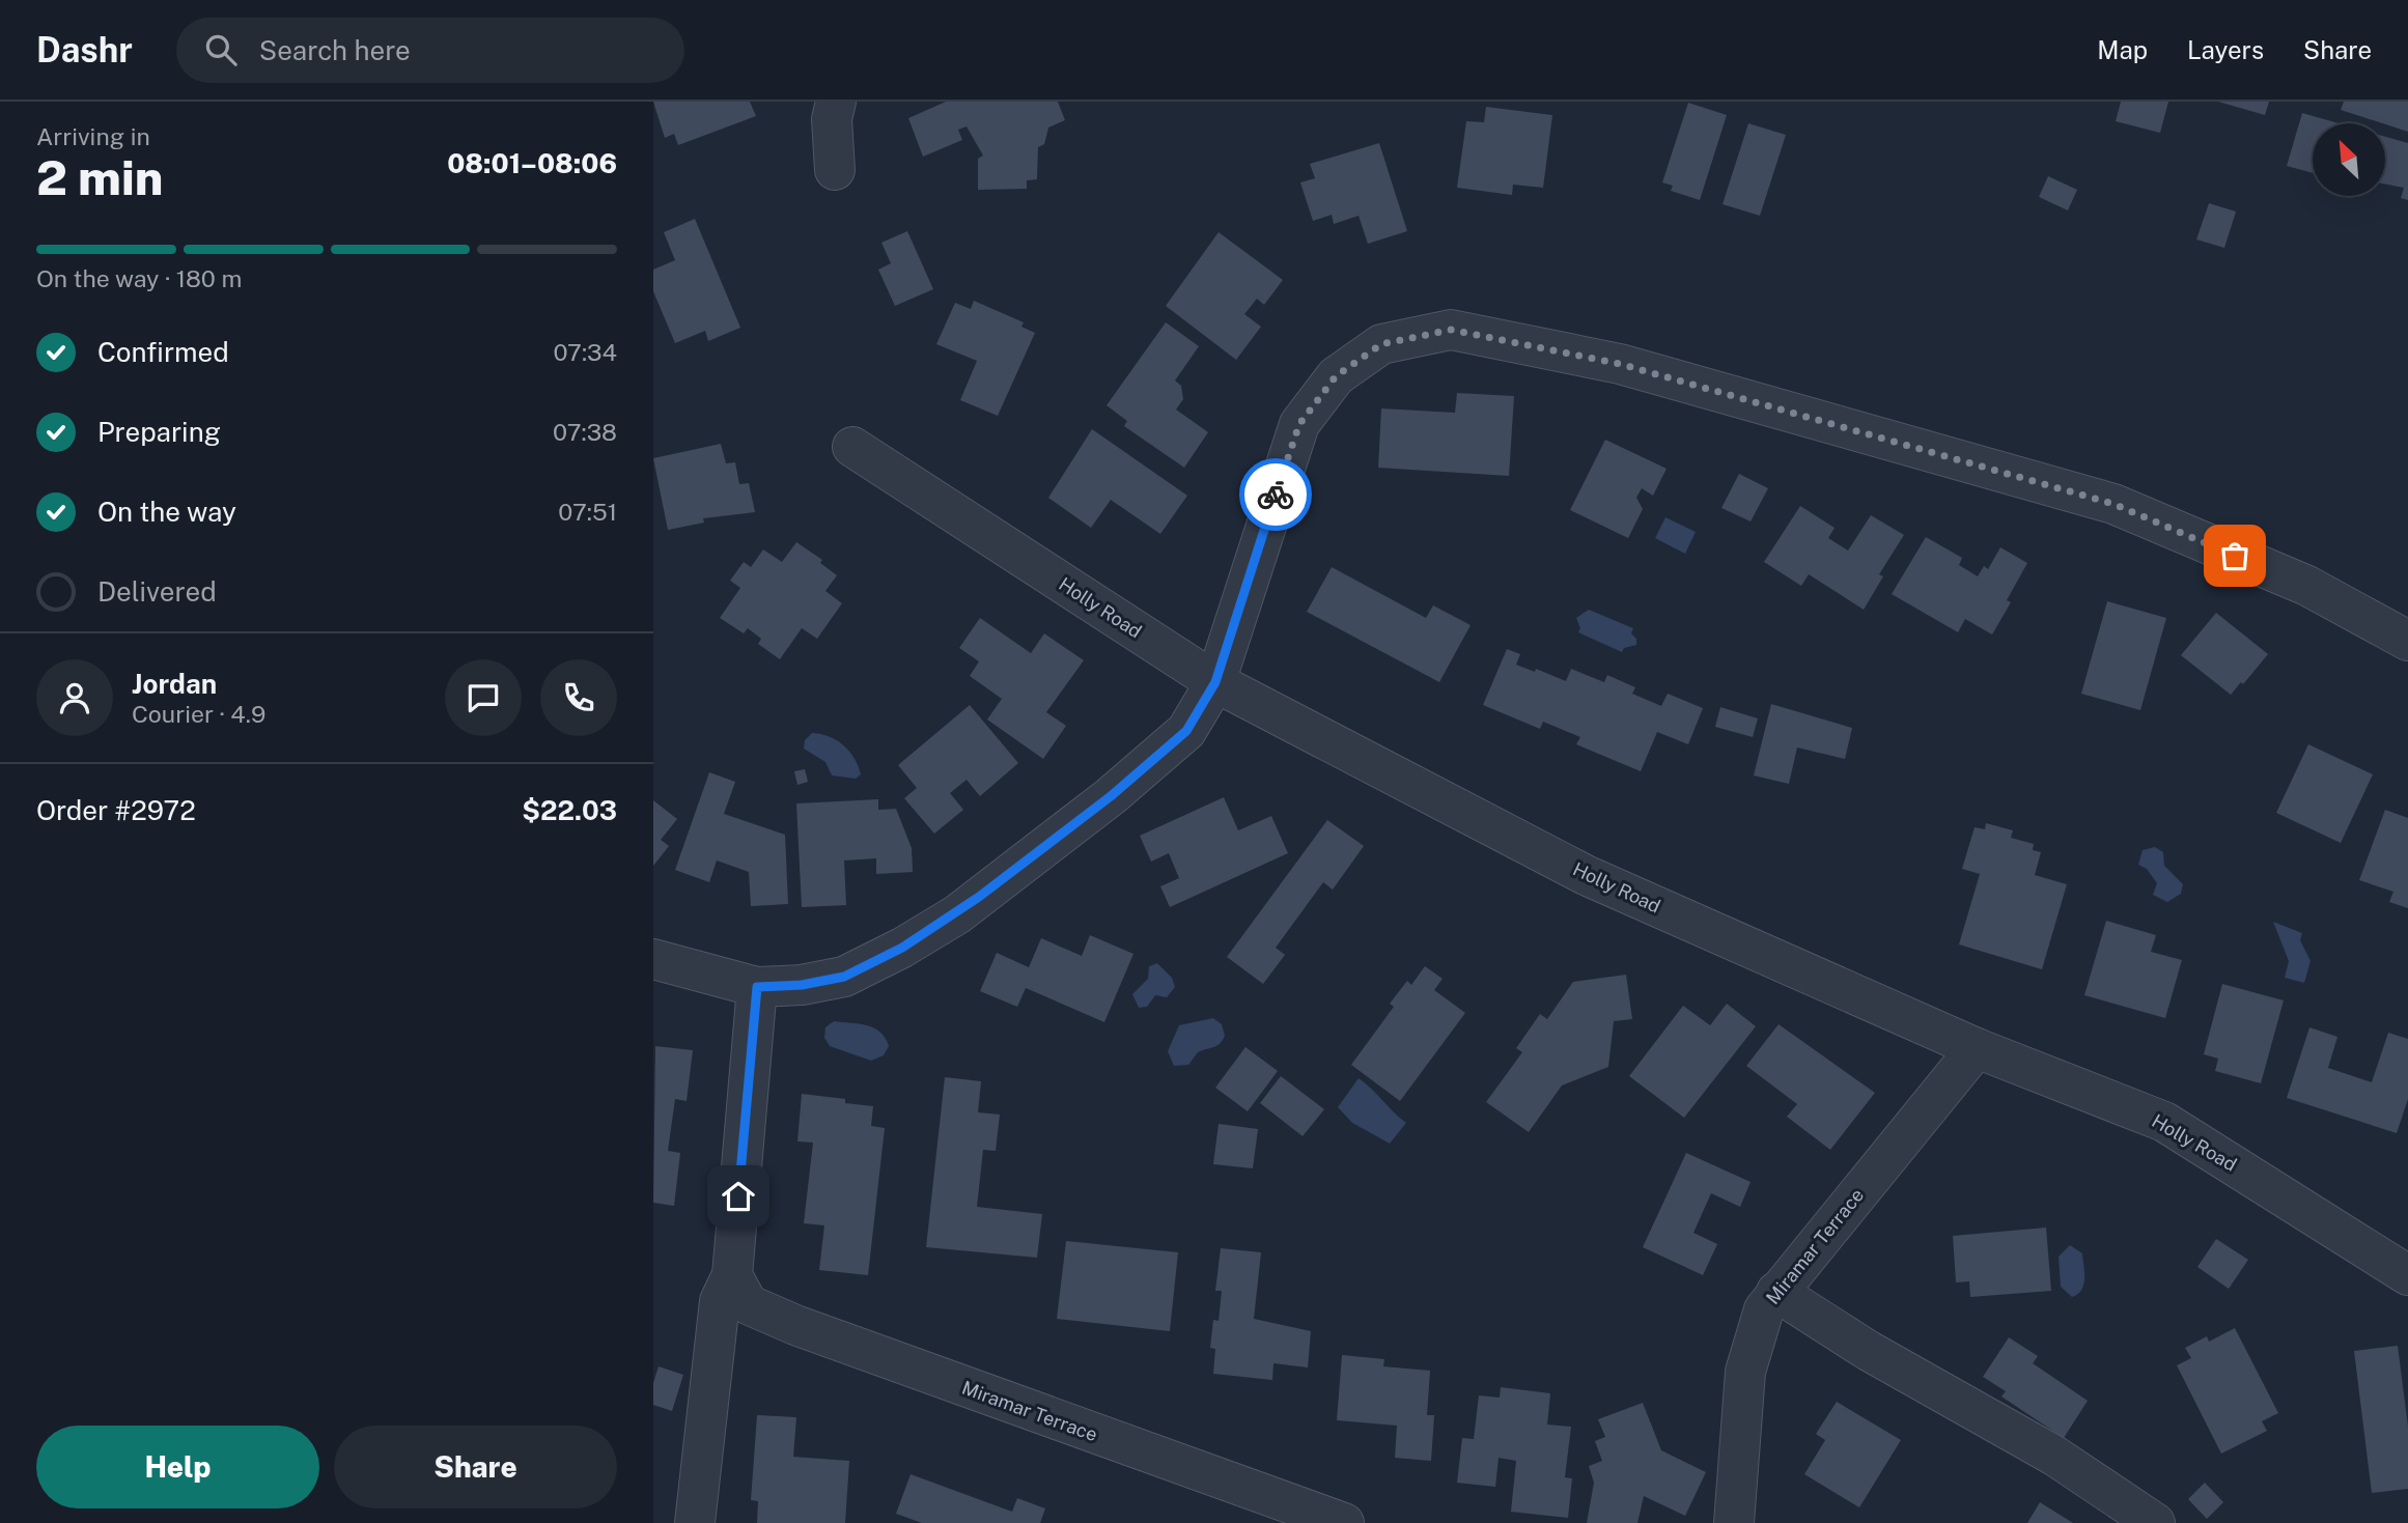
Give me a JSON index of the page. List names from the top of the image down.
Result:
{
  "streets": {
    "street": ["Holly Road", "Miramar Terrace"]
  },
  "crossings": [
    ["Holly Road", "Miramar Terrace"]
  ],
  "north": "top left",
  "page": {
    "header": "Dashr",
    "search": "Search here",
    "nav": ["Map", "Layers", "Share"],
    "heading": ["2 min", "Arriving in", "08:01–08:06"],
    "panel": [
      "Jordan",
      "Courier · 4.9",
      "Order #2972",
      "$22.03"
    ],
    "bar": "On the way · 180 m",
    "list": [
      ["Confirmed", "07:34"],
      ["Preparing", "07:38"],
      ["On the way", "07:51"],
      "Delivered"
    ],
    "buttons": ["Help", "Share"]
  }
}
